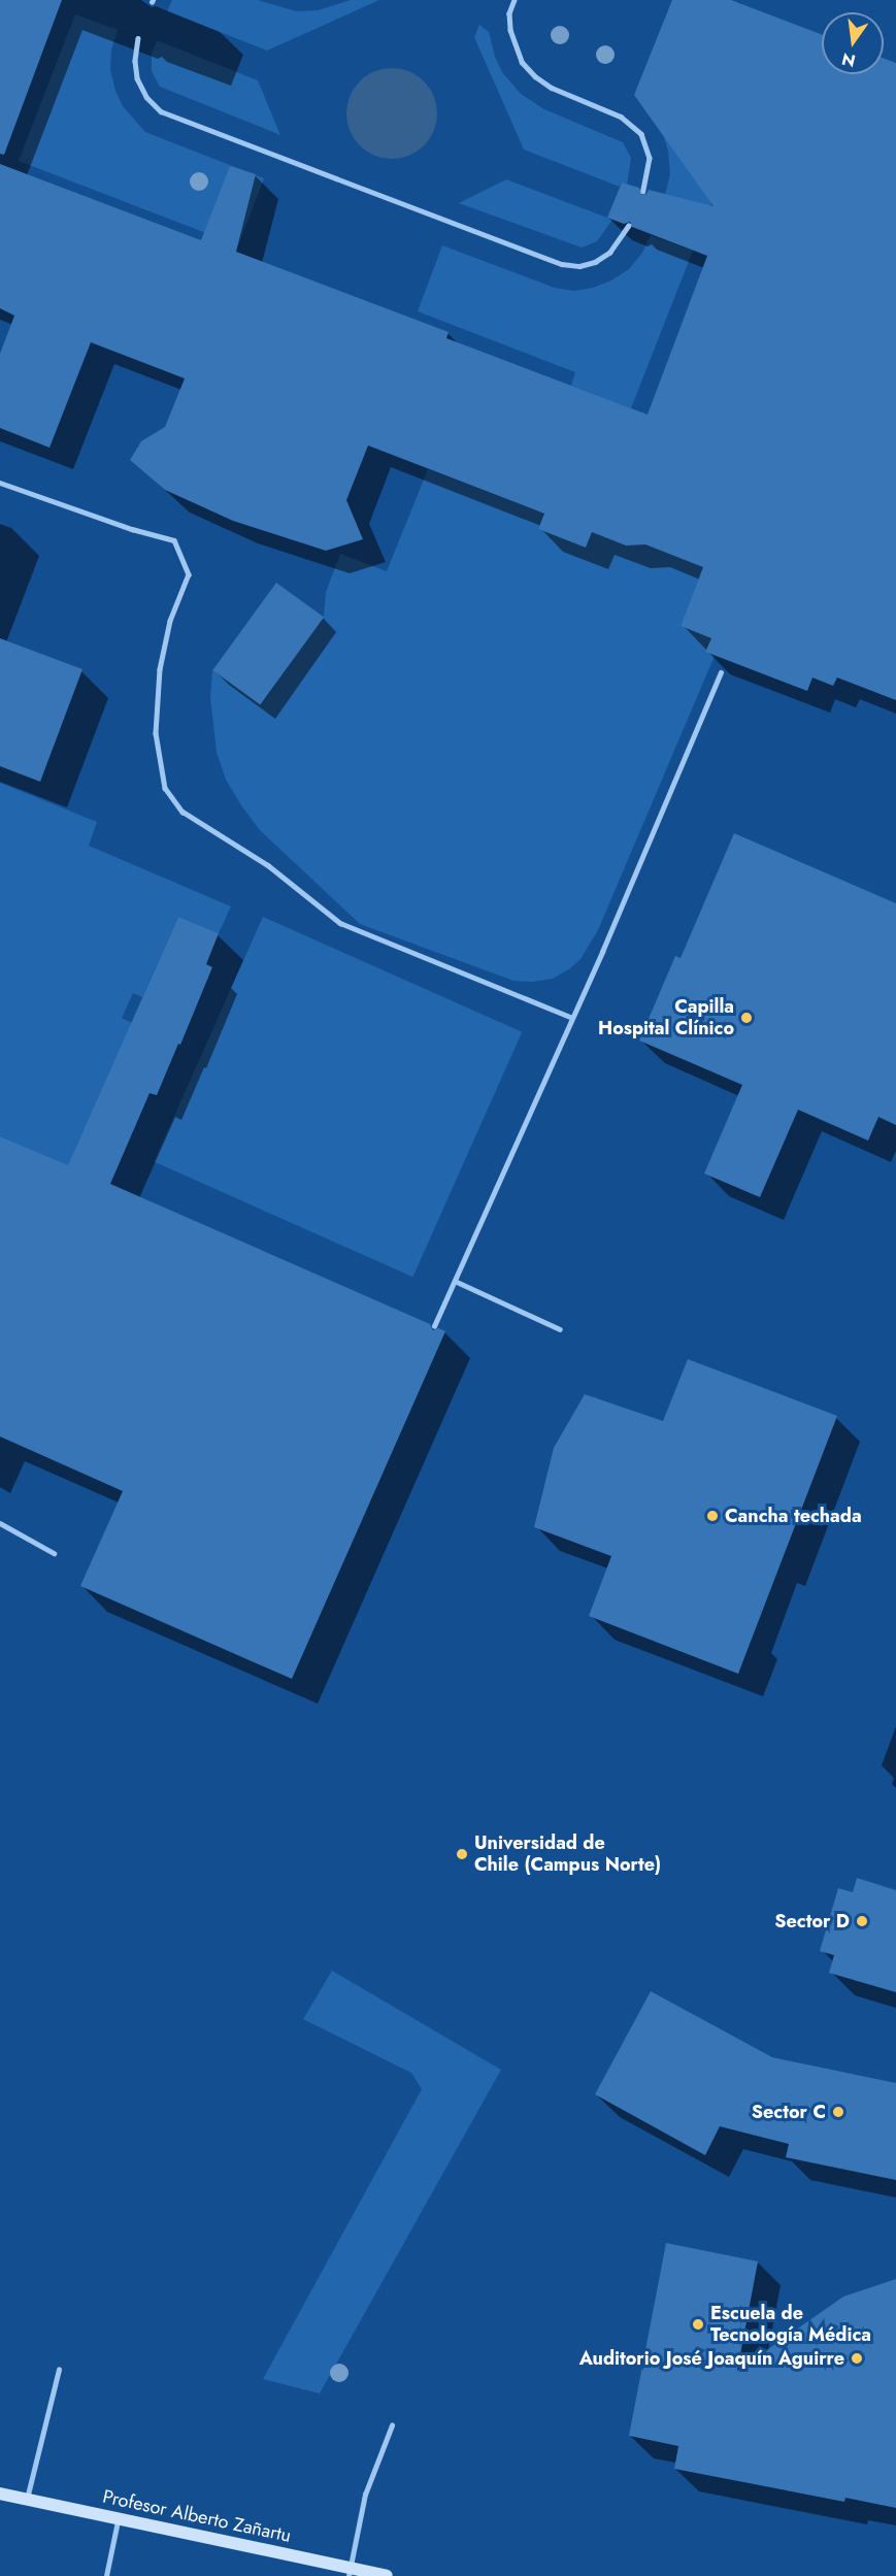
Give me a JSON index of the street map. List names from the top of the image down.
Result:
{
  "streets": {
    "main road": ["Profesor Alberto Zañartu"]
  },
  "places": [
    "Capilla Hospital Clínico",
    "Cancha techada",
    "Universidad de Chile (Campus Norte)",
    "Sector D",
    "Sector C",
    "Escuela de Tecnología Médica",
    "Auditorio José Joaquín Aguirre"
  ],
  "north": "bottom"
}
